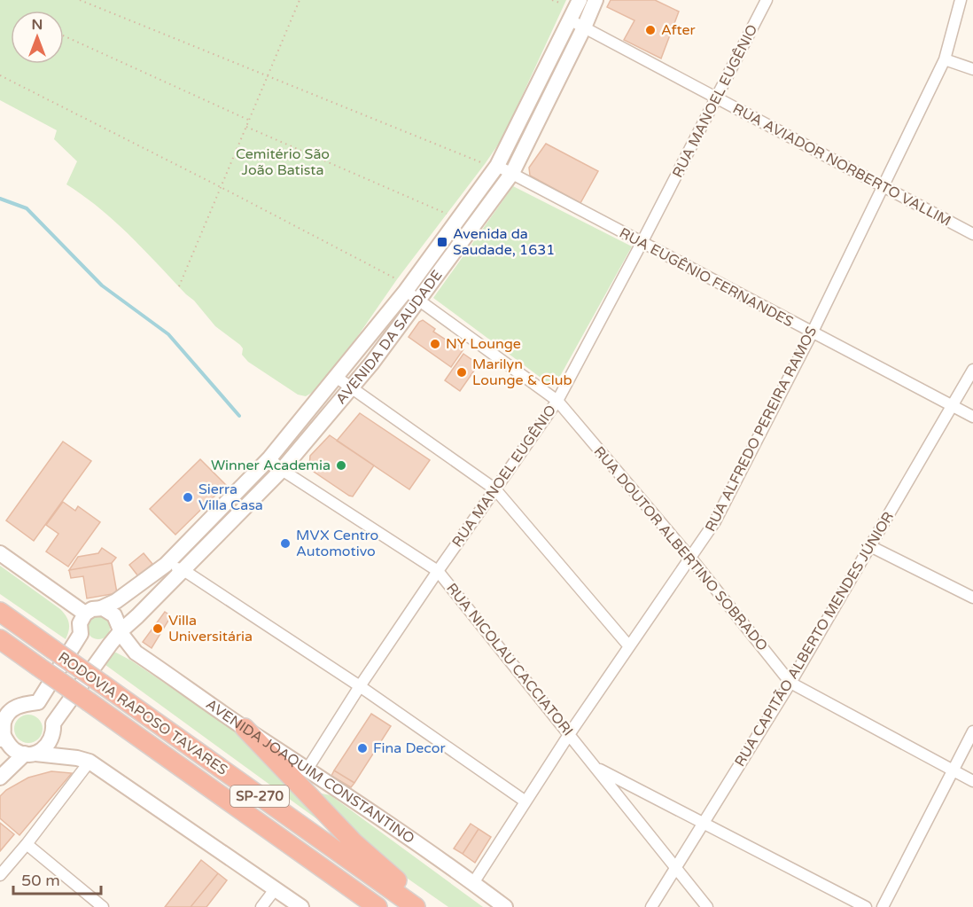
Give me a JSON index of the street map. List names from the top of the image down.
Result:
{
  "streets": {
    "highway": ["RODOVIA RAPOSO TAVARES", "SP-270"],
    "street": [
      "RUA MANOEL EUGÊNIO",
      "RUA AVIADOR NORBERTO VALLIM",
      "RUA EUGÊNIO FERNANDES",
      "AVENIDA DA SAUDADE",
      "RUA ALFREDO PEREIRA RAMOS",
      "RUA DOUTOR ALBERTINO SOBRADO",
      "RUA CAPITÃO ALBERTO MENDES JÚNIOR",
      "RUA NICOLAU CACCIATORI",
      "AVENIDA JOAQUIM CONSTANTINO"
    ]
  },
  "crossings": [
    ["RUA MANOEL EUGÊNIO", "RUA AVIADOR NORBERTO VALLIM"],
    ["RUA MANOEL EUGÊNIO", "RUA EUGÊNIO FERNANDES"],
    ["RUA MANOEL EUGÊNIO", "RUA DOUTOR ALBERTINO SOBRADO"],
    ["RUA MANOEL EUGÊNIO", "RUA NICOLAU CACCIATORI"],
    ["RUA MANOEL EUGÊNIO", "AVENIDA JOAQUIM CONSTANTINO"],
    ["RUA AVIADOR NORBERTO VALLIM", "AVENIDA DA SAUDADE"],
    ["RUA AVIADOR NORBERTO VALLIM", "RUA ALFREDO PEREIRA RAMOS"],
    ["RUA EUGÊNIO FERNANDES", "AVENIDA DA SAUDADE"],
    ["RUA EUGÊNIO FERNANDES", "RUA ALFREDO PEREIRA RAMOS"],
    ["RUA EUGÊNIO FERNANDES", "RUA CAPITÃO ALBERTO MENDES JÚNIOR"],
    ["AVENIDA DA SAUDADE", "RUA DOUTOR ALBERTINO SOBRADO"],
    ["AVENIDA DA SAUDADE", "RUA NICOLAU CACCIATORI"],
    ["AVENIDA DA SAUDADE", "AVENIDA JOAQUIM CONSTANTINO"],
    ["RUA ALFREDO PEREIRA RAMOS", "RUA DOUTOR ALBERTINO SOBRADO"],
    ["RUA ALFREDO PEREIRA RAMOS", "RUA NICOLAU CACCIATORI"],
    ["RUA ALFREDO PEREIRA RAMOS", "AVENIDA JOAQUIM CONSTANTINO"],
    ["RUA DOUTOR ALBERTINO SOBRADO", "RUA CAPITÃO ALBERTO MENDES JÚNIOR"],
    ["RUA CAPITÃO ALBERTO MENDES JÚNIOR", "RUA NICOLAU CACCIATORI"]
  ],
  "parks": ["Cemitério São João Batista"],
  "places": {
    "other": [
      "After",
      "NY Lounge",
      "Marilyn Lounge & Club",
      "Winner Academia",
      "Sierra Villa Casa",
      "MVX Centro Automotivo",
      "Villa Universitária",
      "Fina Decor"
    ],
    "transit": ["Avenida da Saudade, 1631"]
  },
  "scale_bar": "50 m",
  "north": "top"
}
